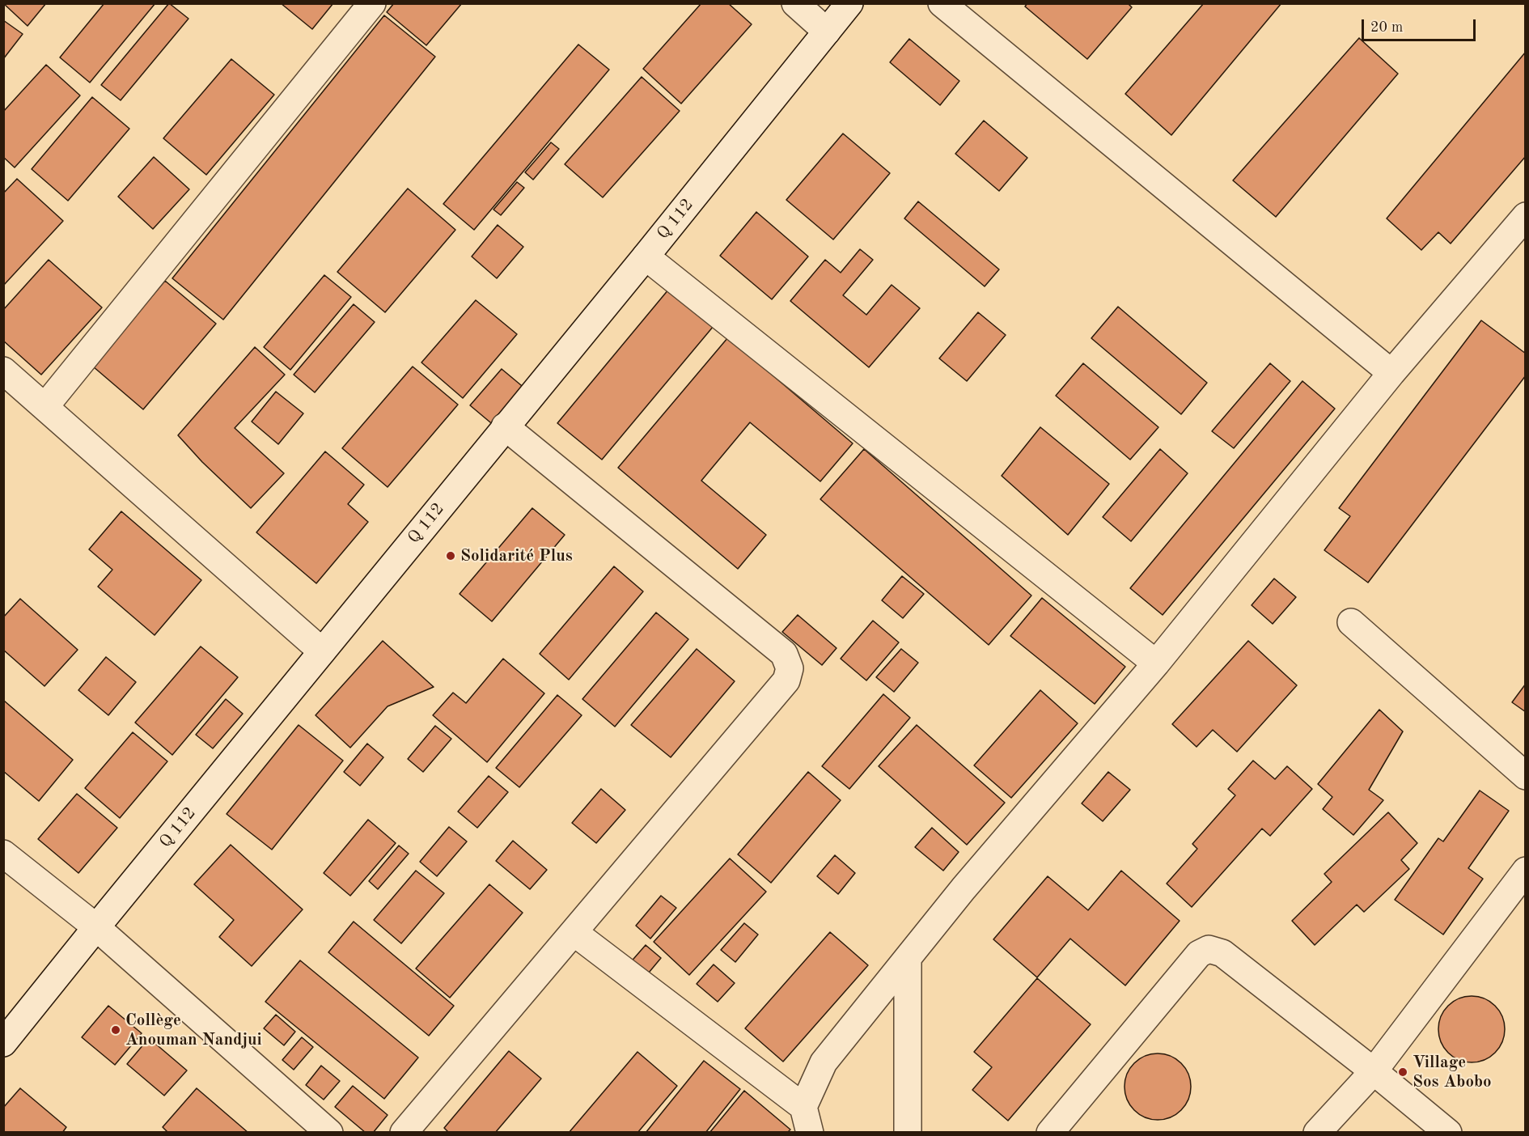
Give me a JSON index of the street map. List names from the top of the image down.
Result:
{
  "streets": {
    "street": ["Q 112"]
  },
  "places": ["Solidarité Plus", "Collège Anouman Nandjui", "Village Sos Abobo"],
  "scale_bar": "20 m"
}
